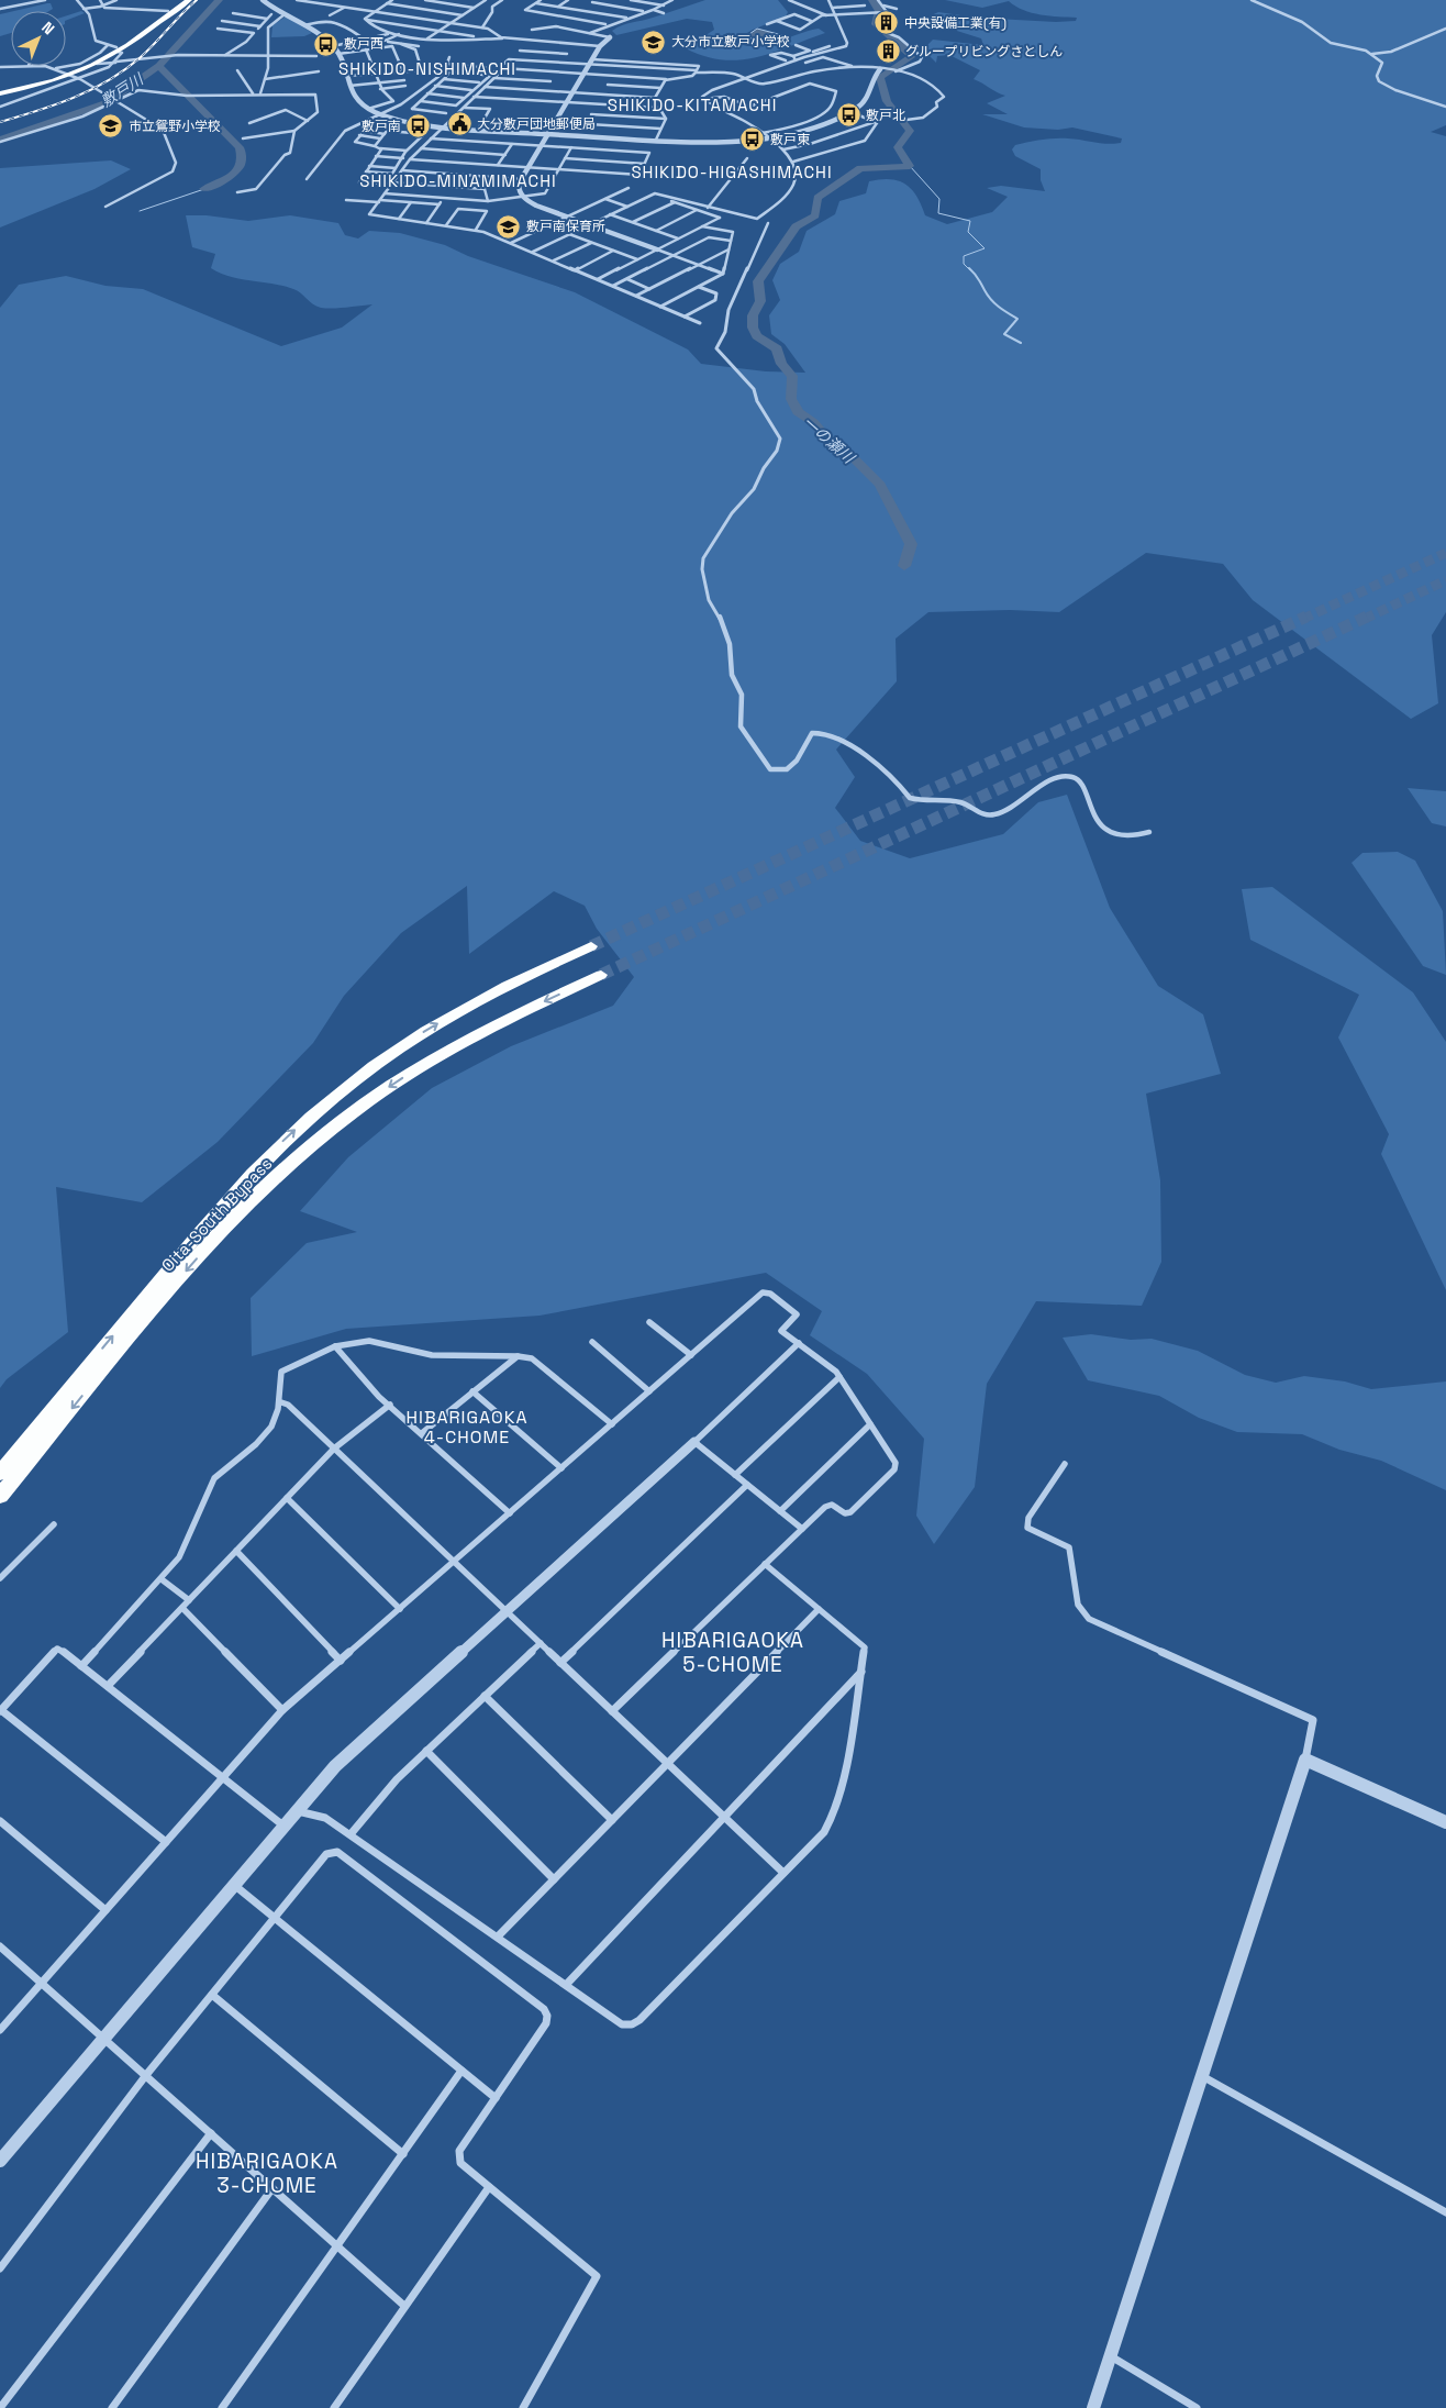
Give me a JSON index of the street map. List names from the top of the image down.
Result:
{
  "streets": {
    "highway": ["Oita-South Bypass"]
  },
  "districts": [
    "SHIKIDO-NISHIMACHI",
    "SHIKIDO-KITAMACHI",
    "SHIKIDO-HIGASHIMACHI",
    "SHIKIDO-MINAMIMACHI",
    "HIBARIGAOKA 4-CHOME",
    "HIBARIGAOKA 5-CHOME",
    "HIBARIGAOKA 3-CHOME"
  ],
  "water": ["敷戸川", "一の瀬川"],
  "places": {
    "building": ["中央設備工業(有)", "グループリビングさとしん"],
    "school or university": ["大分市立敷戸小学校", "市立鴛野小学校", "敷戸南保育所"],
    "bus stop": [
      "敷戸西",
      "敷戸北",
      "敷戸南",
      "敷戸東"
    ],
    "public building": ["大分敷戸団地郵便局"]
  },
  "north": "top right"
}
